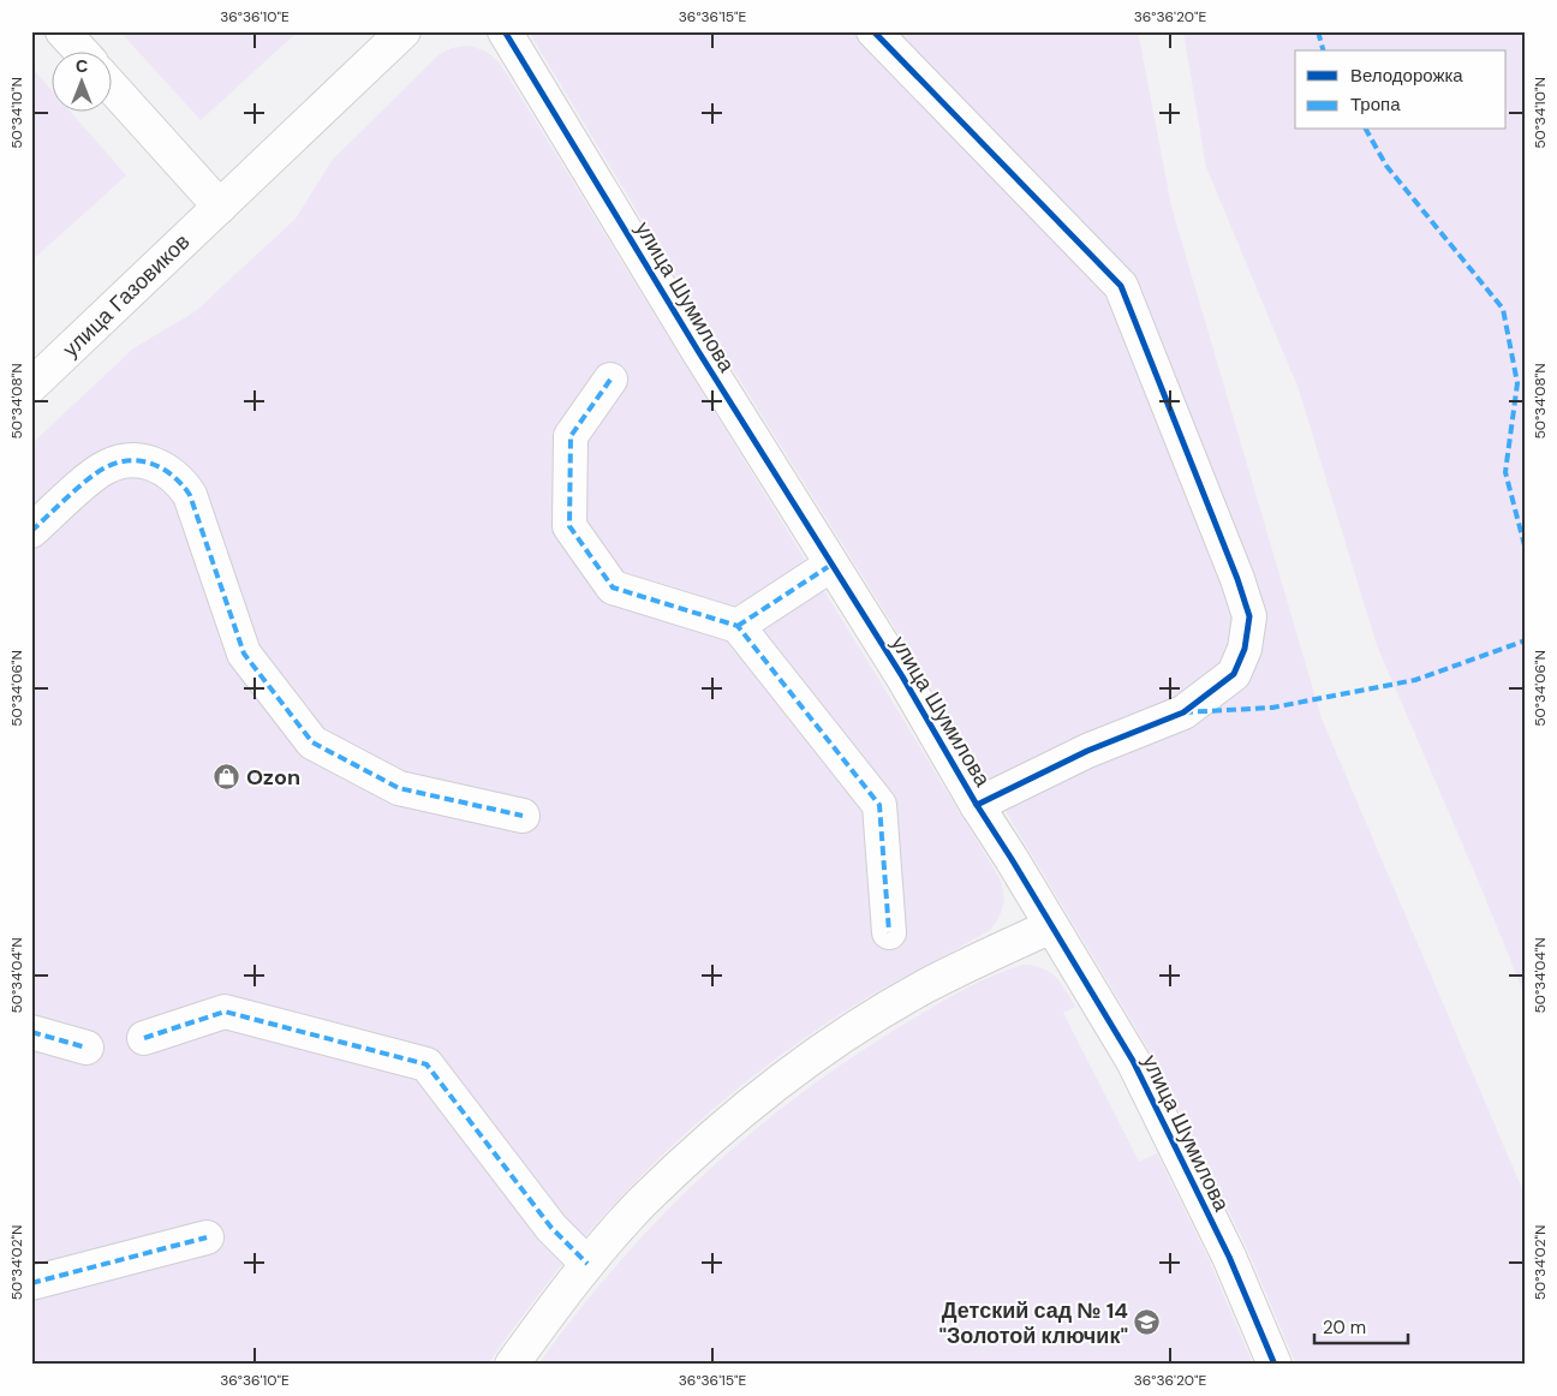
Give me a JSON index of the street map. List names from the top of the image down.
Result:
{
  "streets": {
    "street": ["улица Газовиков", "улица Шумилова"]
  },
  "places": {
    "shop": ["Ozon"],
    "school or university": ["Детский сад № 14 \"Золотой ключик\""]
  },
  "legend": ["Велодорожка", "Тропа"],
  "scale_bar": "20 m",
  "north": "top",
  "coordinates": [
    "36°36'10\"E",
    "36°36'15\"E",
    "36°36'20\"E",
    "50°34'10\"N",
    "50°34'08\"N",
    "50°34'06\"N",
    "50°34'04\"N",
    "50°34'02\"N"
  ]
}
